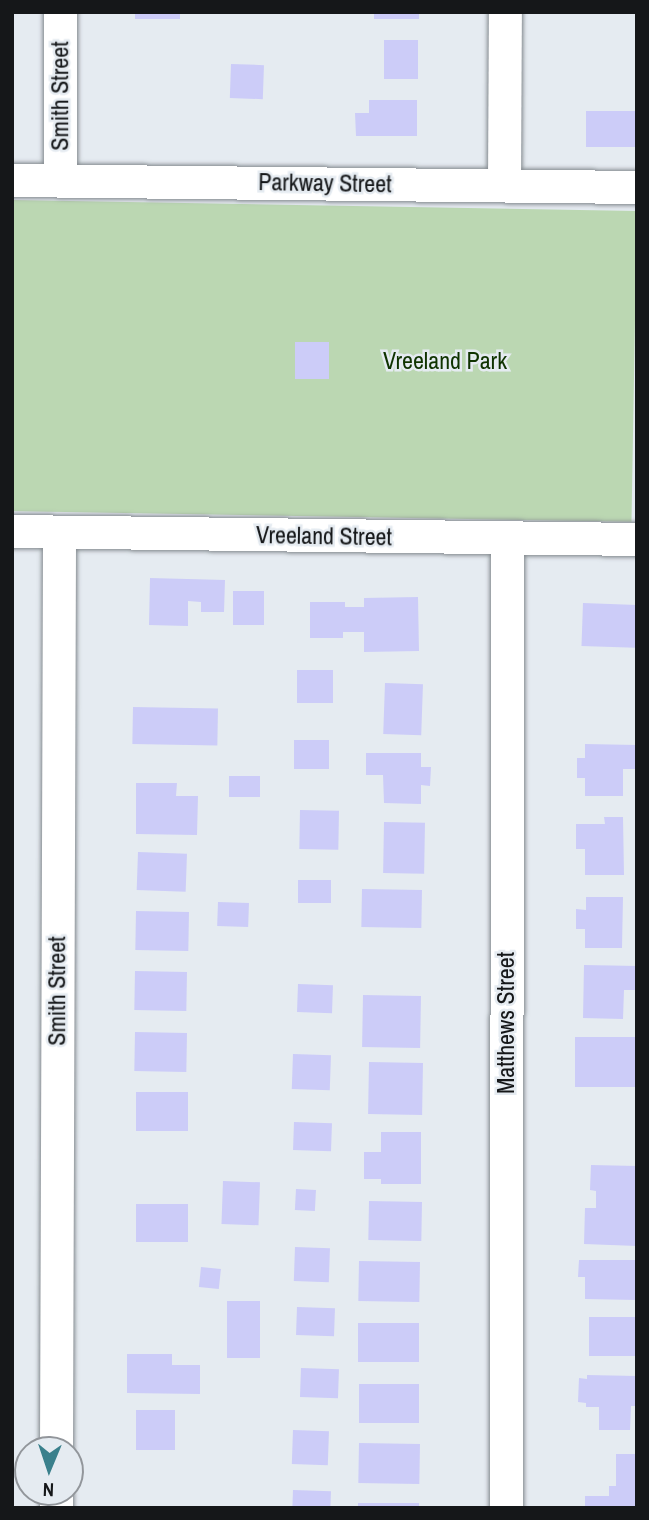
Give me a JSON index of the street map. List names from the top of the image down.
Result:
{
  "streets": {
    "street": [
      "Smith Street",
      "Parkway Street",
      "Vreeland Street",
      "Matthews Street"
    ]
  },
  "crossings": [
    ["Smith Street", "Parkway Street"],
    ["Smith Street", "Vreeland Street"],
    ["Vreeland Street", "Matthews Street"]
  ],
  "parks": ["Vreeland Park"],
  "north": "bottom"
}
